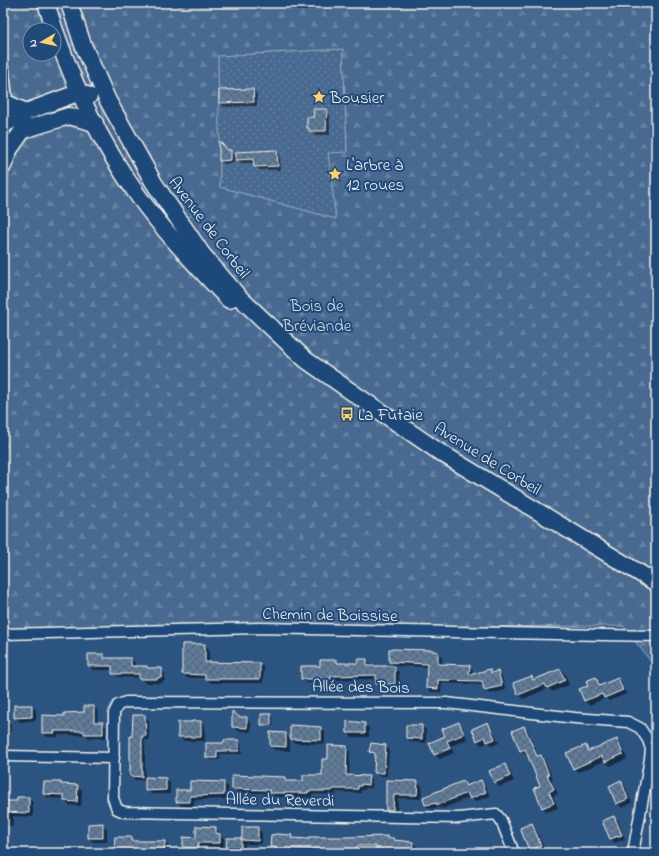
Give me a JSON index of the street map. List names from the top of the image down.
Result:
{
  "streets": {
    "main road": ["Avenue de Corbeil"],
    "street": ["Chemin de Boissise", "Allée des Bois", "Allée du Reverdi"]
  },
  "crossings": [
    ["Allée des Bois", "Allée du Reverdi"]
  ],
  "parks": ["Bois de Bréviande"],
  "places": {
    "place": ["Bousier", "L'arbre à 12 roues"],
    "bus stop": ["La Futaie"]
  },
  "north": "left"
}
